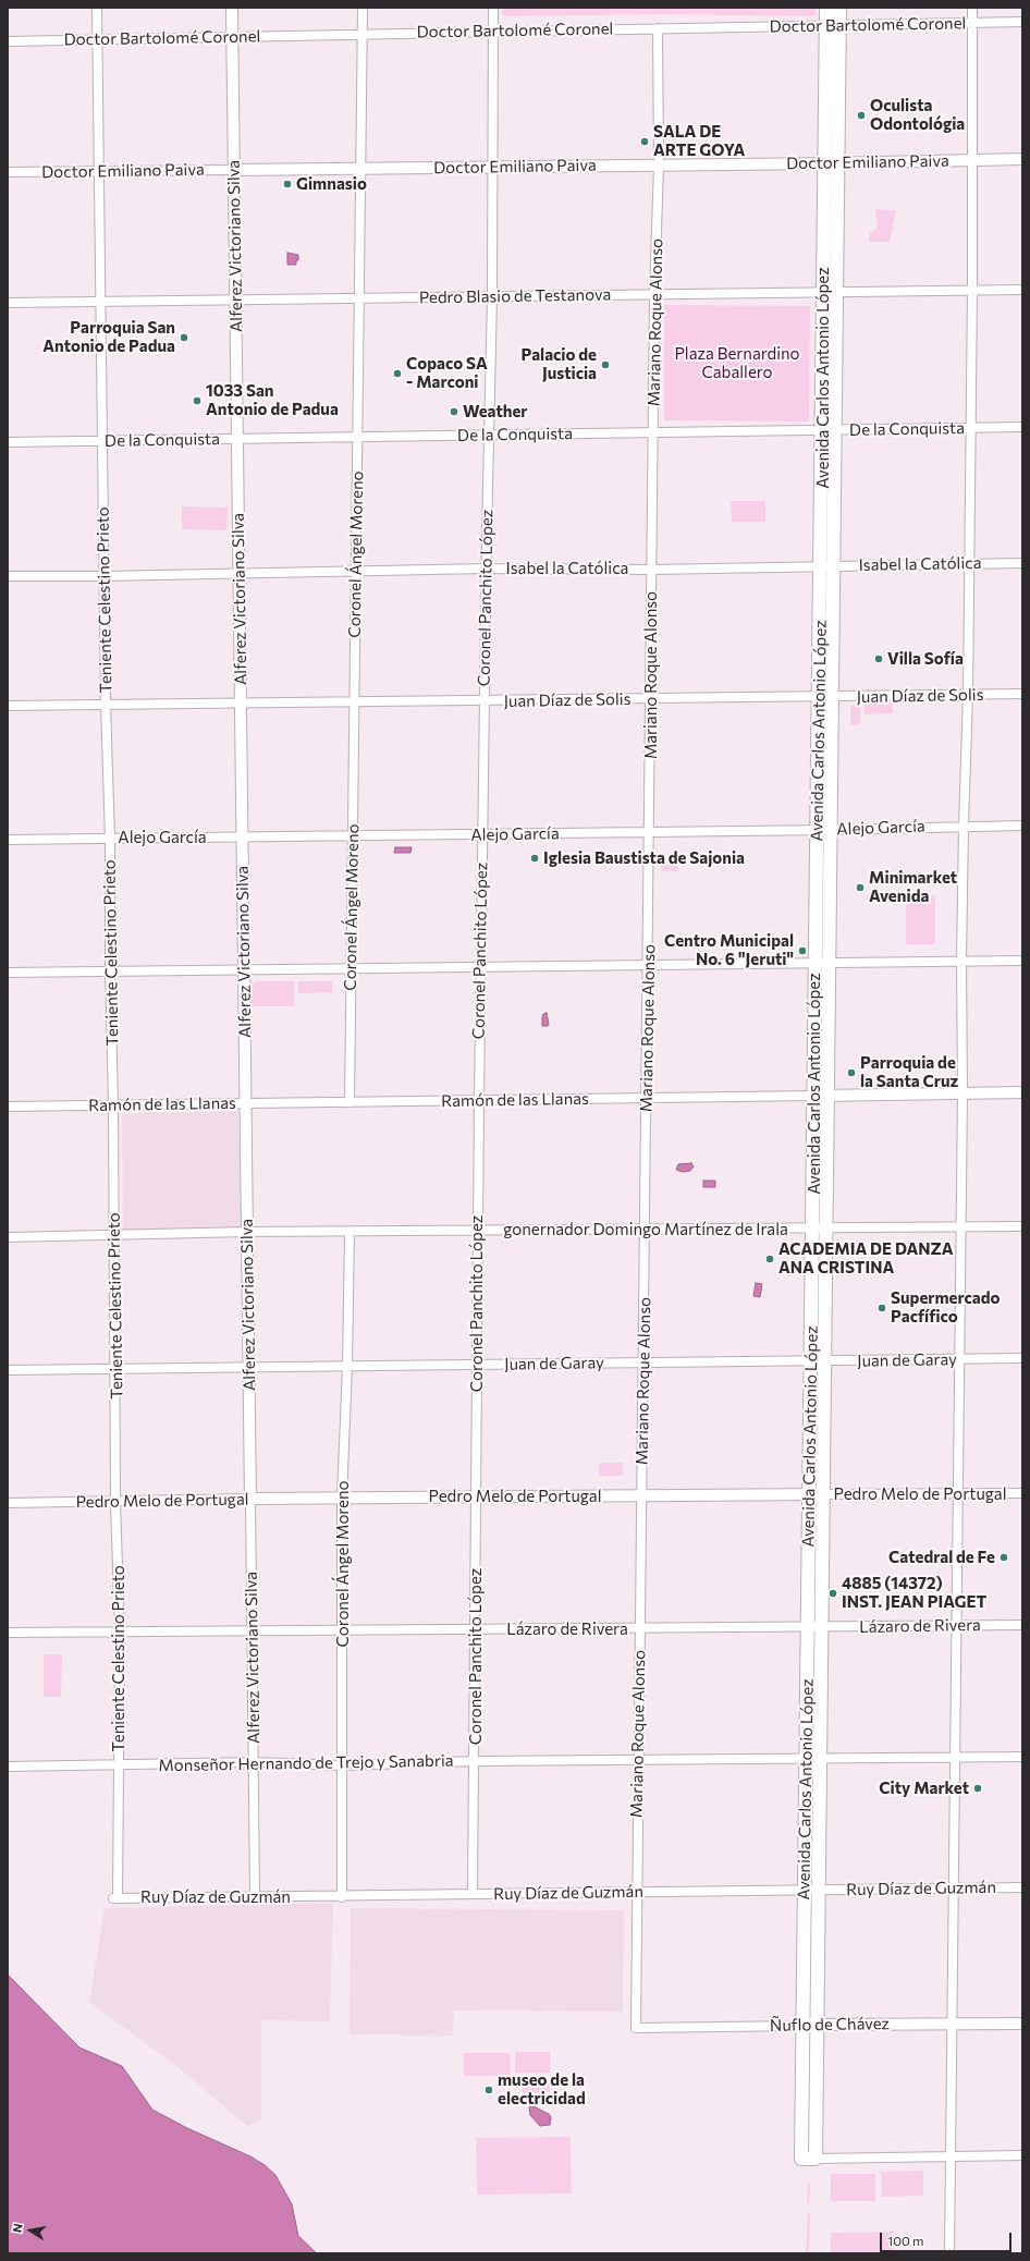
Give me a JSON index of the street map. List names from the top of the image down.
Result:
{
  "streets": {
    "main road": ["Avenida Carlos Antonio López"],
    "street": [
      "Doctor Bartolomé Coronel",
      "Doctor Emiliano Paiva",
      "Alferez Victoriano Silva",
      "Pedro Blasio de Testanova",
      "Mariano Roque Alonso",
      "De la Conquista",
      "Coronel Ángel Moreno",
      "Isabel la Católica",
      "Coronel Panchito López",
      "Teniente Celestino Prieto",
      "Juan Díaz de Solis",
      "Alejo García",
      "Ramón de las Llanas",
      "gonernador Domingo Martínez de Irala",
      "Juan de Garay",
      "Pedro Melo de Portugal",
      "Lázaro de Rivera",
      "Monseñor Hernando de Trejo y Sanabria",
      "Ruy Díaz de Guzmán",
      "Ñuflo de Chávez"
    ]
  },
  "crossings": [
    ["Doctor Bartolomé Coronel", "Alferez Victoriano Silva"],
    ["Doctor Bartolomé Coronel", "Mariano Roque Alonso"],
    ["Doctor Bartolomé Coronel", "Avenida Carlos Antonio López"],
    ["Doctor Bartolomé Coronel", "Coronel Ángel Moreno"],
    ["Doctor Bartolomé Coronel", "Coronel Panchito López"],
    ["Doctor Bartolomé Coronel", "Teniente Celestino Prieto"],
    ["Doctor Emiliano Paiva", "Alferez Victoriano Silva"],
    ["Doctor Emiliano Paiva", "Mariano Roque Alonso"],
    ["Doctor Emiliano Paiva", "Avenida Carlos Antonio López"],
    ["Doctor Emiliano Paiva", "Coronel Ángel Moreno"],
    ["Doctor Emiliano Paiva", "Coronel Panchito López"],
    ["Doctor Emiliano Paiva", "Teniente Celestino Prieto"],
    ["Alferez Victoriano Silva", "Pedro Blasio de Testanova"],
    ["Alferez Victoriano Silva", "De la Conquista"],
    ["Alferez Victoriano Silva", "Isabel la Católica"],
    ["Alferez Victoriano Silva", "Juan Díaz de Solis"],
    ["Alferez Victoriano Silva", "Alejo García"],
    ["Alferez Victoriano Silva", "Ramón de las Llanas"],
    ["Alferez Victoriano Silva", "gonernador Domingo Martínez de Irala"],
    ["Alferez Victoriano Silva", "Juan de Garay"],
    ["Alferez Victoriano Silva", "Pedro Melo de Portugal"],
    ["Alferez Victoriano Silva", "Lázaro de Rivera"],
    ["Alferez Victoriano Silva", "Monseñor Hernando de Trejo y Sanabria"],
    ["Alferez Victoriano Silva", "Ruy Díaz de Guzmán"],
    ["Pedro Blasio de Testanova", "Mariano Roque Alonso"],
    ["Pedro Blasio de Testanova", "Avenida Carlos Antonio López"],
    ["Pedro Blasio de Testanova", "Coronel Ángel Moreno"],
    ["Pedro Blasio de Testanova", "Coronel Panchito López"],
    ["Pedro Blasio de Testanova", "Teniente Celestino Prieto"],
    ["Mariano Roque Alonso", "De la Conquista"],
    ["Mariano Roque Alonso", "Isabel la Católica"],
    ["Mariano Roque Alonso", "Juan Díaz de Solis"],
    ["Mariano Roque Alonso", "Alejo García"],
    ["Mariano Roque Alonso", "Ramón de las Llanas"],
    ["Mariano Roque Alonso", "gonernador Domingo Martínez de Irala"],
    ["Mariano Roque Alonso", "Juan de Garay"],
    ["Mariano Roque Alonso", "Pedro Melo de Portugal"],
    ["Mariano Roque Alonso", "Lázaro de Rivera"],
    ["Mariano Roque Alonso", "Monseñor Hernando de Trejo y Sanabria"],
    ["Mariano Roque Alonso", "Ruy Díaz de Guzmán"],
    ["Mariano Roque Alonso", "Ñuflo de Chávez"],
    ["Avenida Carlos Antonio López", "De la Conquista"],
    ["Avenida Carlos Antonio López", "Isabel la Católica"],
    ["Avenida Carlos Antonio López", "Juan Díaz de Solis"],
    ["Avenida Carlos Antonio López", "Alejo García"],
    ["Avenida Carlos Antonio López", "Ramón de las Llanas"],
    ["Avenida Carlos Antonio López", "gonernador Domingo Martínez de Irala"],
    ["Avenida Carlos Antonio López", "Juan de Garay"],
    ["Avenida Carlos Antonio López", "Pedro Melo de Portugal"],
    ["Avenida Carlos Antonio López", "Lázaro de Rivera"],
    ["Avenida Carlos Antonio López", "Monseñor Hernando de Trejo y Sanabria"],
    ["Avenida Carlos Antonio López", "Ruy Díaz de Guzmán"],
    ["Avenida Carlos Antonio López", "Ñuflo de Chávez"],
    ["De la Conquista", "Coronel Ángel Moreno"],
    ["De la Conquista", "Coronel Panchito López"],
    ["De la Conquista", "Teniente Celestino Prieto"],
    ["Coronel Ángel Moreno", "Isabel la Católica"],
    ["Coronel Ángel Moreno", "Juan Díaz de Solis"],
    ["Coronel Ángel Moreno", "Alejo García"],
    ["Coronel Ángel Moreno", "Ramón de las Llanas"],
    ["Coronel Ángel Moreno", "gonernador Domingo Martínez de Irala"],
    ["Coronel Ángel Moreno", "Juan de Garay"],
    ["Coronel Ángel Moreno", "Pedro Melo de Portugal"],
    ["Coronel Ángel Moreno", "Lázaro de Rivera"],
    ["Coronel Ángel Moreno", "Monseñor Hernando de Trejo y Sanabria"],
    ["Coronel Ángel Moreno", "Ruy Díaz de Guzmán"],
    ["Isabel la Católica", "Coronel Panchito López"],
    ["Isabel la Católica", "Teniente Celestino Prieto"],
    ["Coronel Panchito López", "Juan Díaz de Solis"],
    ["Coronel Panchito López", "Alejo García"],
    ["Coronel Panchito López", "Ramón de las Llanas"],
    ["Coronel Panchito López", "gonernador Domingo Martínez de Irala"],
    ["Coronel Panchito López", "Juan de Garay"],
    ["Coronel Panchito López", "Pedro Melo de Portugal"],
    ["Coronel Panchito López", "Lázaro de Rivera"],
    ["Coronel Panchito López", "Monseñor Hernando de Trejo y Sanabria"],
    ["Coronel Panchito López", "Ruy Díaz de Guzmán"],
    ["Teniente Celestino Prieto", "Juan Díaz de Solis"],
    ["Teniente Celestino Prieto", "Alejo García"],
    ["Teniente Celestino Prieto", "Ramón de las Llanas"],
    ["Teniente Celestino Prieto", "gonernador Domingo Martínez de Irala"],
    ["Teniente Celestino Prieto", "Juan de Garay"],
    ["Teniente Celestino Prieto", "Pedro Melo de Portugal"],
    ["Teniente Celestino Prieto", "Lázaro de Rivera"],
    ["Teniente Celestino Prieto", "Monseñor Hernando de Trejo y Sanabria"],
    ["Teniente Celestino Prieto", "Ruy Díaz de Guzmán"]
  ],
  "parks": ["Plaza Bernardino Caballero"],
  "places": [
    "Oculista Odontológia",
    "SALA DE ARTE GOYA",
    "Gimnasio",
    "Parroquia San Antonio de Padua",
    "Palacio de Justicia",
    "Copaco SA - Marconi",
    "1033 San Antonio de Padua",
    "Weather",
    "Villa Sofía",
    "Iglesia Baustista de Sajonia",
    "Minimarket Avenida",
    "Centro Municipal No. 6 \"Jeruti\"",
    "Parroquia de la Santa Cruz",
    "ACADEMIA DE DANZA ANA CRISTINA",
    "Supermercado Pacfífico",
    "Catedral de Fe",
    "4885 (14372) INST. JEAN PIAGET",
    "City Market",
    "museo de la electricidad"
  ],
  "scale_bar": "100 m",
  "north": "left"
}
